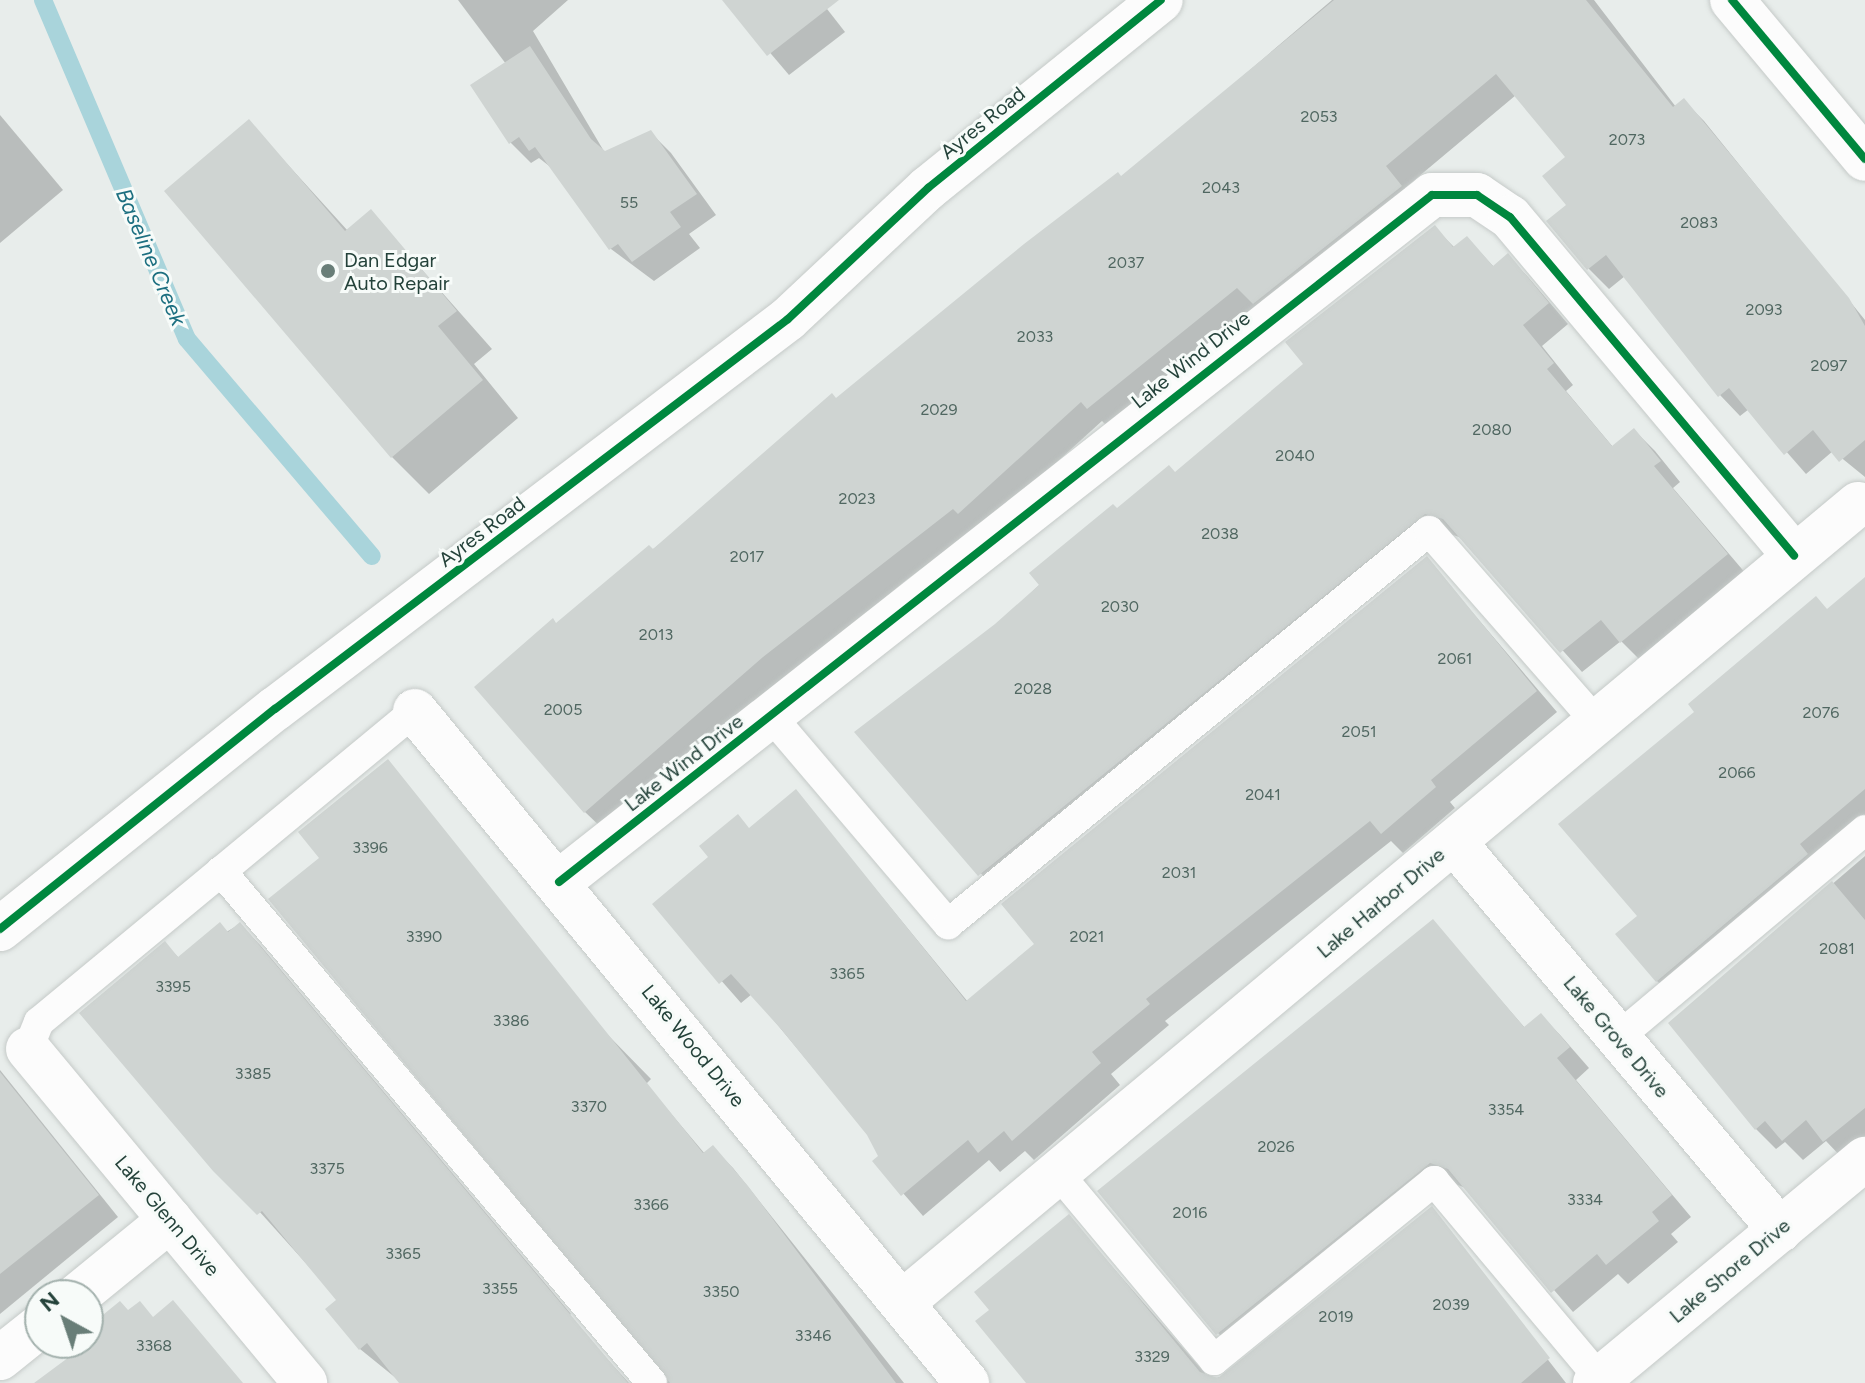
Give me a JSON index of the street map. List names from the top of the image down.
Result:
{
  "streets": {
    "street": [
      "Ayres Road",
      "Lake Wind Drive",
      "Lake Harbor Drive",
      "Lake Grove Drive",
      "Lake Wood Drive",
      "Lake Glenn Drive",
      "Lake Shore Drive"
    ]
  },
  "crossings": [
    ["Lake Wind Drive", "Lake Harbor Drive"],
    ["Lake Wind Drive", "Lake Wood Drive"],
    ["Lake Harbor Drive", "Lake Grove Drive"],
    ["Lake Harbor Drive", "Lake Wood Drive"],
    ["Lake Grove Drive", "Lake Shore Drive"]
  ],
  "water": ["Baseline Creek"],
  "places": ["Dan Edgar Auto Repair"],
  "house_numbers": [
    "2053",
    "2073",
    "2043",
    "55",
    "2083",
    "2037",
    "2093",
    "2033",
    "2097",
    "2029",
    "2080",
    "2040",
    "2023",
    "2038",
    "2017",
    "2030",
    "2013",
    "2061",
    "2028",
    "2005",
    "2076",
    "2051",
    "2066",
    "2041",
    "3396",
    "2031",
    "3390",
    "2021",
    "2081",
    "3365",
    "3395",
    "3386",
    "3385",
    "3370",
    "3354",
    "2026",
    "3375",
    "3334",
    "3366",
    "2016",
    "3365",
    "3355",
    "3350",
    "2039",
    "2019",
    "3346",
    "3368",
    "3329"
  ],
  "north": "top left"
}
